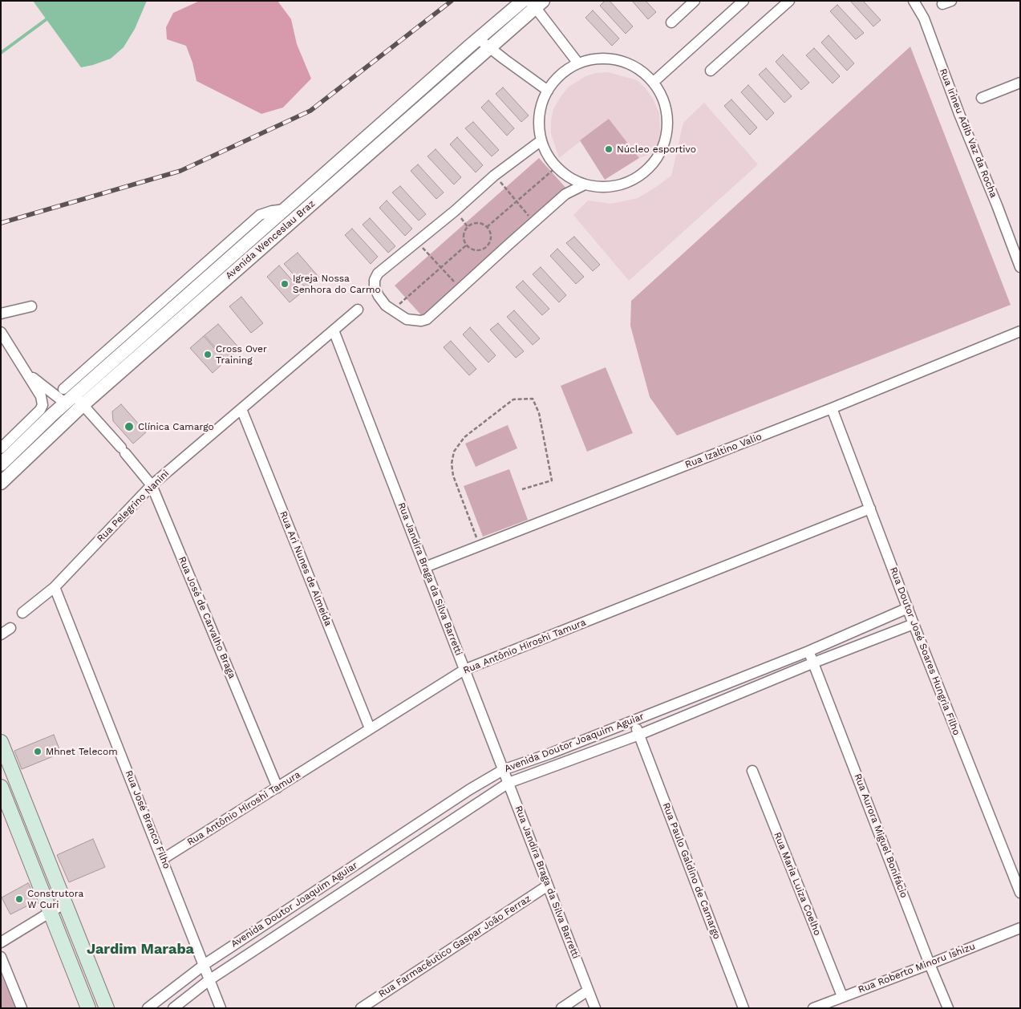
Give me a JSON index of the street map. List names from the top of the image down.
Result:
{
  "streets": {
    "street": [
      "Rua Irineu Adib Vaz da Rocha",
      "Avenida Wenceslau Braz",
      "Rua Izaltino Valio",
      "Rua Pelegrino Nanini",
      "Rua Ari Nunes de Almeida",
      "Rua Jandira Braga da Silva Barretti",
      "Rua José de Carvalho Braga",
      "Rua Antônio Hiroshi Tamura",
      "Rua Doutor José Soares Hungria Filho",
      "Avenida Doutor Joaquim Aguiar",
      "Rua José Branco Filho",
      "Rua Aurora Miguel Bonifácio",
      "Rua Paulo Galdino de Camargo",
      "Rua Maria Luiza Coelho",
      "Rua Farmacêutico Gaspar João Ferraz",
      "Rua Roberto Minoru Ishizu"
    ]
  },
  "crossings": [
    ["Avenida Wenceslau Braz", "Rua José de Carvalho Braga"],
    ["Rua Izaltino Valio", "Rua Jandira Braga da Silva Barretti"],
    ["Rua Izaltino Valio", "Rua Doutor José Soares Hungria Filho"],
    ["Rua Pelegrino Nanini", "Rua Ari Nunes de Almeida"],
    ["Rua Pelegrino Nanini", "Rua Jandira Braga da Silva Barretti"],
    ["Rua Pelegrino Nanini", "Rua José de Carvalho Braga"],
    ["Rua Pelegrino Nanini", "Rua José Branco Filho"],
    ["Rua Ari Nunes de Almeida", "Rua Antônio Hiroshi Tamura"],
    ["Rua Jandira Braga da Silva Barretti", "Rua Antônio Hiroshi Tamura"],
    ["Rua Jandira Braga da Silva Barretti", "Avenida Doutor Joaquim Aguiar"],
    ["Rua Jandira Braga da Silva Barretti", "Rua Farmacêutico Gaspar João Ferraz"],
    ["Rua José de Carvalho Braga", "Rua Antônio Hiroshi Tamura"],
    ["Rua Antônio Hiroshi Tamura", "Rua Doutor José Soares Hungria Filho"],
    ["Rua Antônio Hiroshi Tamura", "Rua José Branco Filho"],
    ["Rua Doutor José Soares Hungria Filho", "Avenida Doutor Joaquim Aguiar"],
    ["Avenida Doutor Joaquim Aguiar", "Rua José Branco Filho"],
    ["Avenida Doutor Joaquim Aguiar", "Rua Aurora Miguel Bonifácio"],
    ["Avenida Doutor Joaquim Aguiar", "Rua Paulo Galdino de Camargo"],
    ["Rua Aurora Miguel Bonifácio", "Rua Roberto Minoru Ishizu"],
    ["Rua Maria Luiza Coelho", "Rua Roberto Minoru Ishizu"]
  ],
  "districts": ["Jardim Maraba"],
  "places": [
    "Núcleo esportivo",
    "Igreja Nossa Senhora do Carmo",
    "Cross Over Training",
    "Clínica Camargo",
    "Mhnet Telecom",
    "Construtora W Curi"
  ]
}
